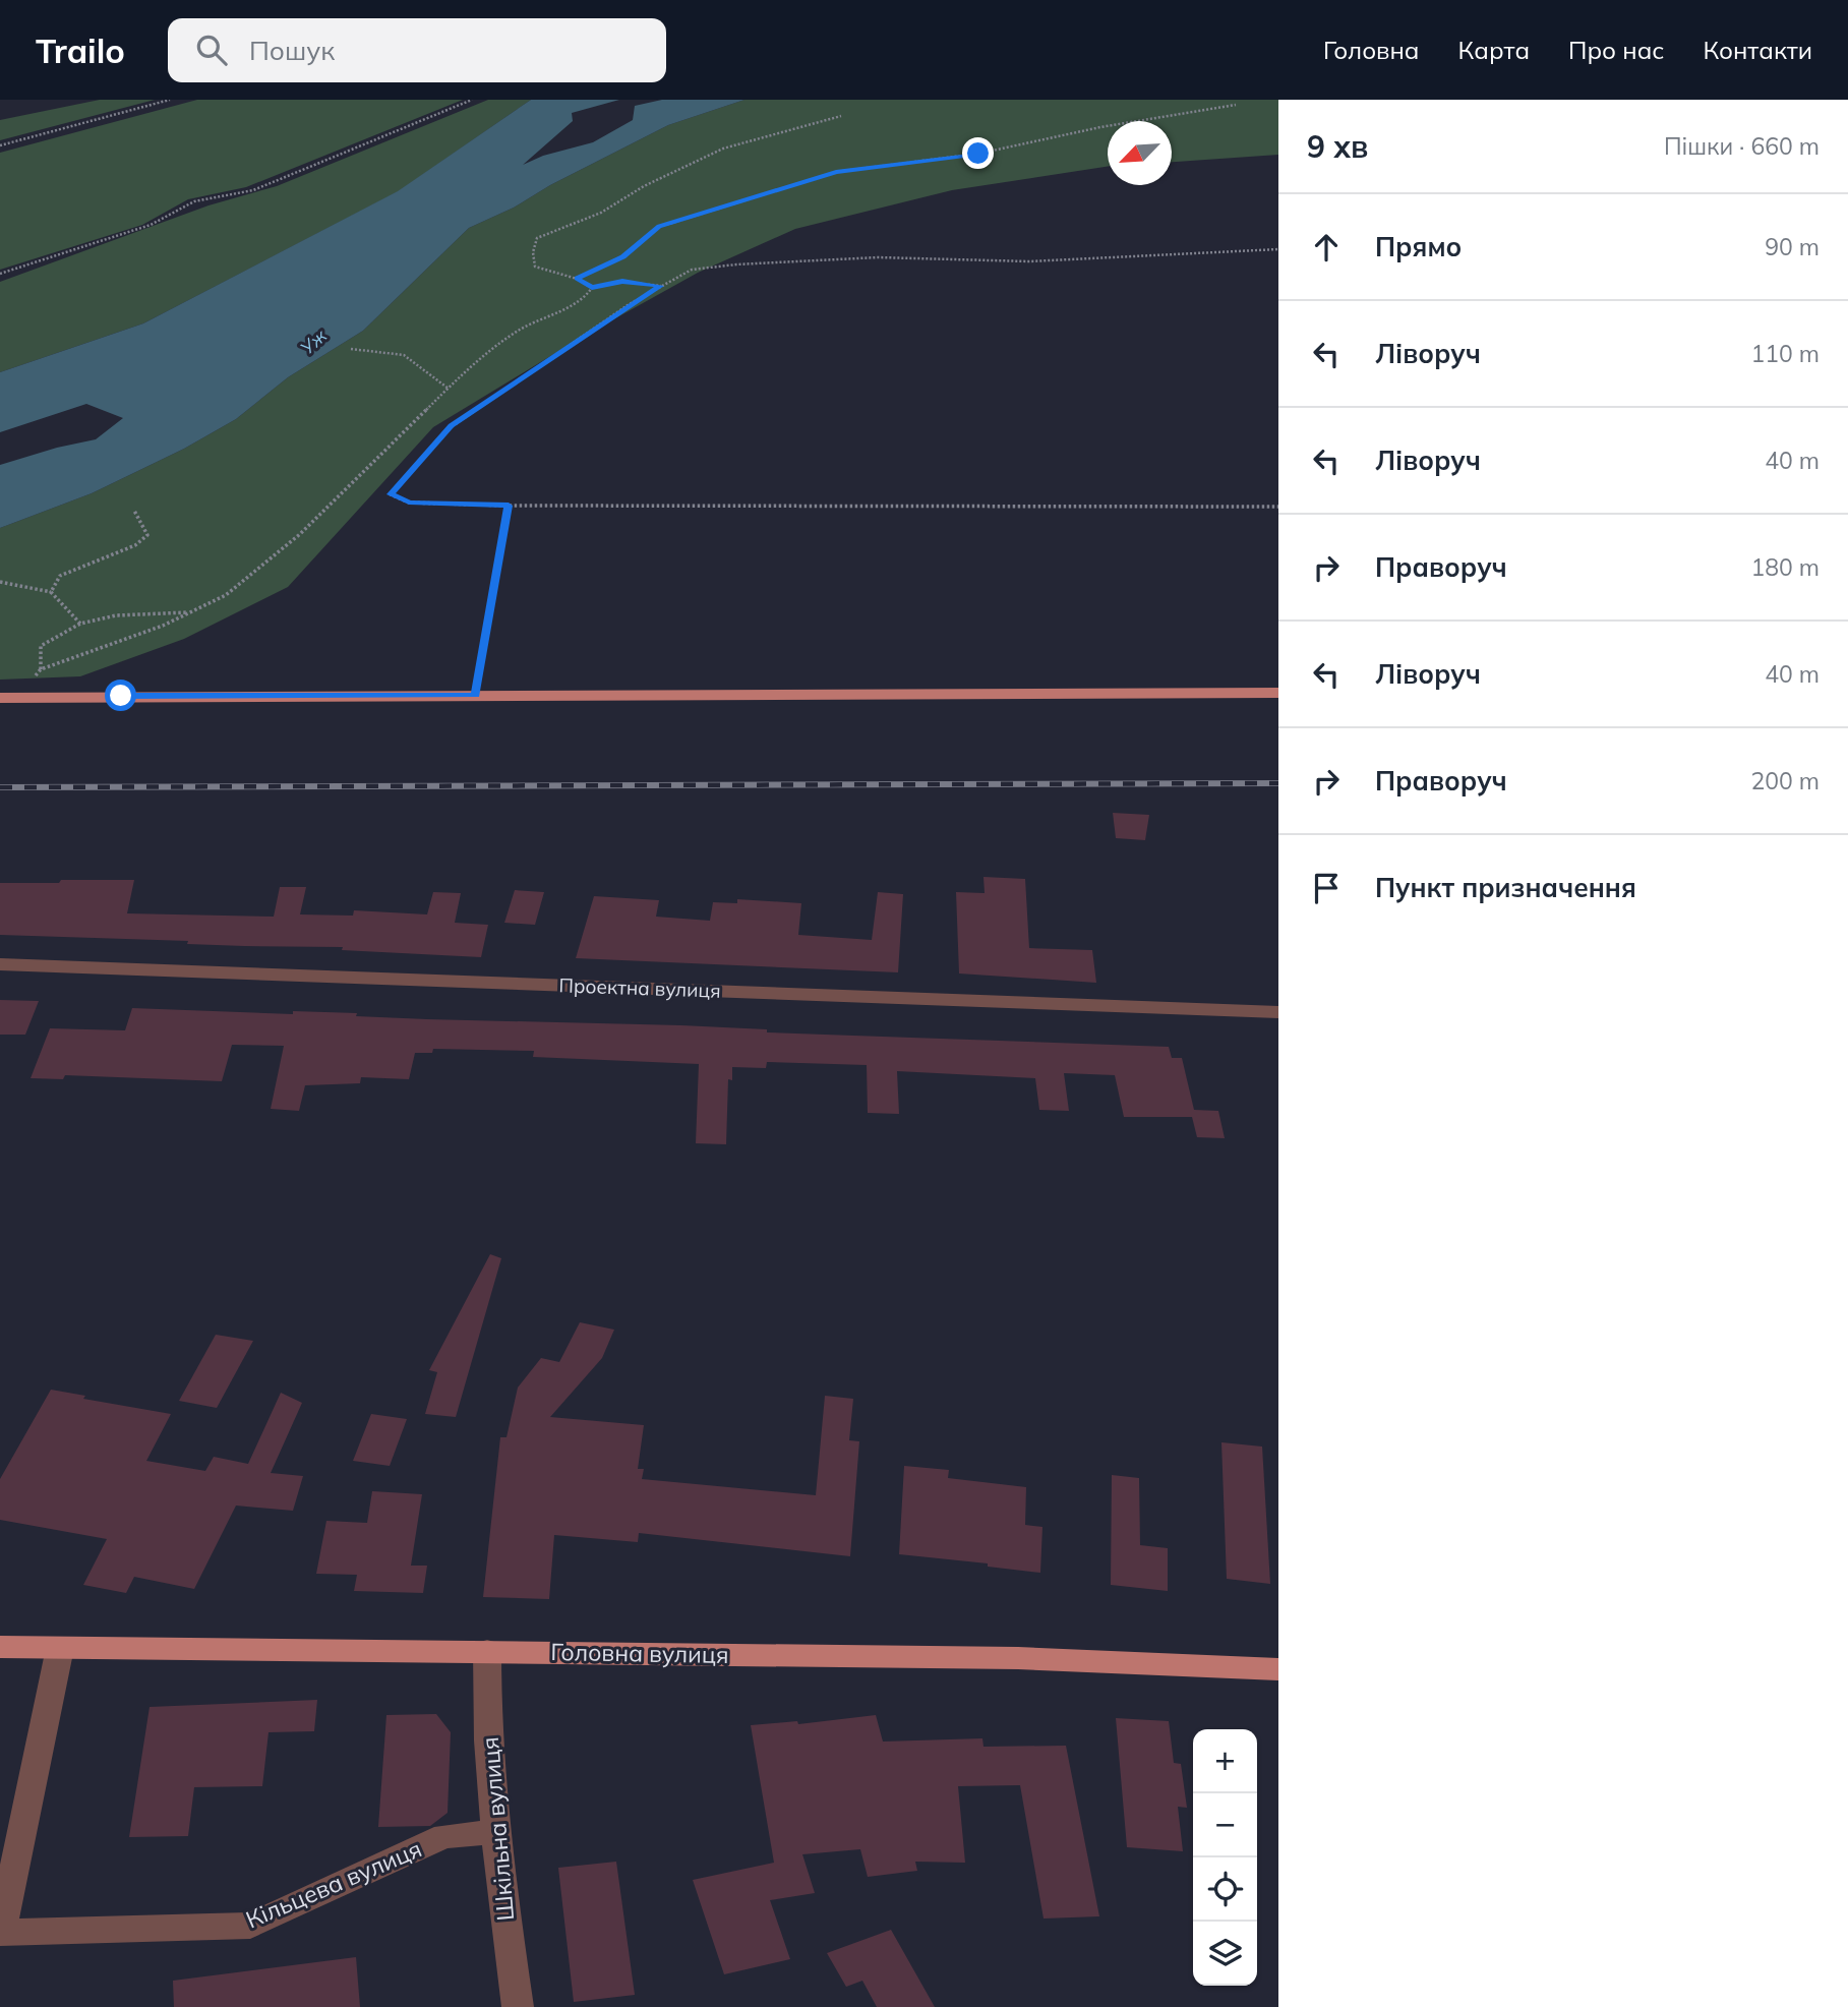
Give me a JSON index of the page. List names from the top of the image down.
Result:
{
  "streets": {
    "main road": ["Головна вулиця"],
    "street": ["Проектна вулиця", "Шкільна вулиця", "Кільцева вулиця"]
  },
  "crossings": [
    ["Головна вулиця", "Шкільна вулиця"],
    ["Головна вулиця", "Кільцева вулиця"],
    ["Шкільна вулиця", "Кільцева вулиця"]
  ],
  "water": ["Уж"],
  "north": "bottom left",
  "page": {
    "header": "Trailo",
    "search": "Пошук",
    "nav": [
      "Головна",
      "Карта",
      "Про нас",
      "Контакти"
    ],
    "heading": ["9 хв", "Пішки · 660 m"],
    "list": [
      ["Прямо", "90 m"],
      ["Ліворуч", "110 m"],
      ["Ліворуч", "40 m"],
      ["Праворуч", "180 m"],
      ["Ліворуч", "40 m"],
      ["Праворуч", "200 m"],
      "Пункт призначення"
    ],
    "map_buttons": ["+", "−"]
  }
}
